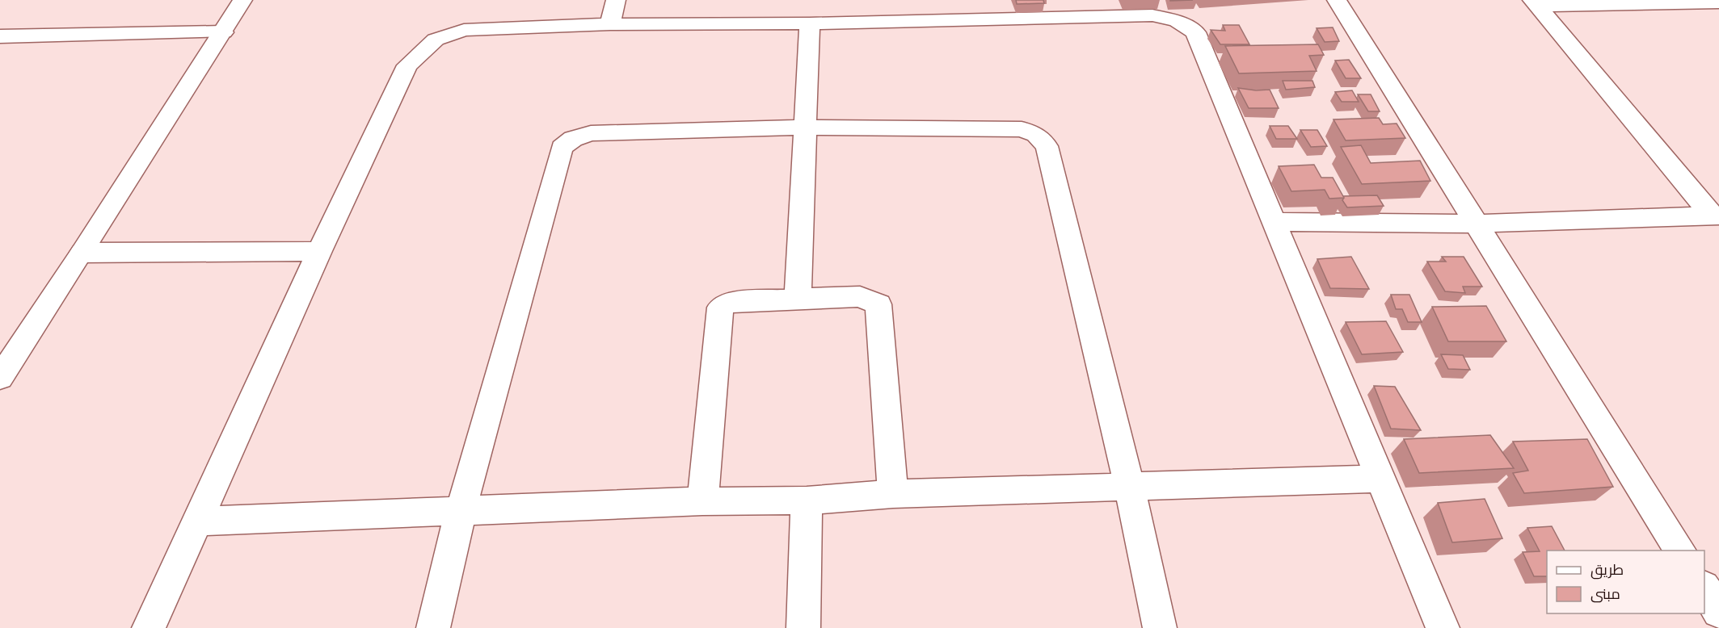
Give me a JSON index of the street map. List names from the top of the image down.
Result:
{
  "legend": ["طريق", "مبنى"]
}
